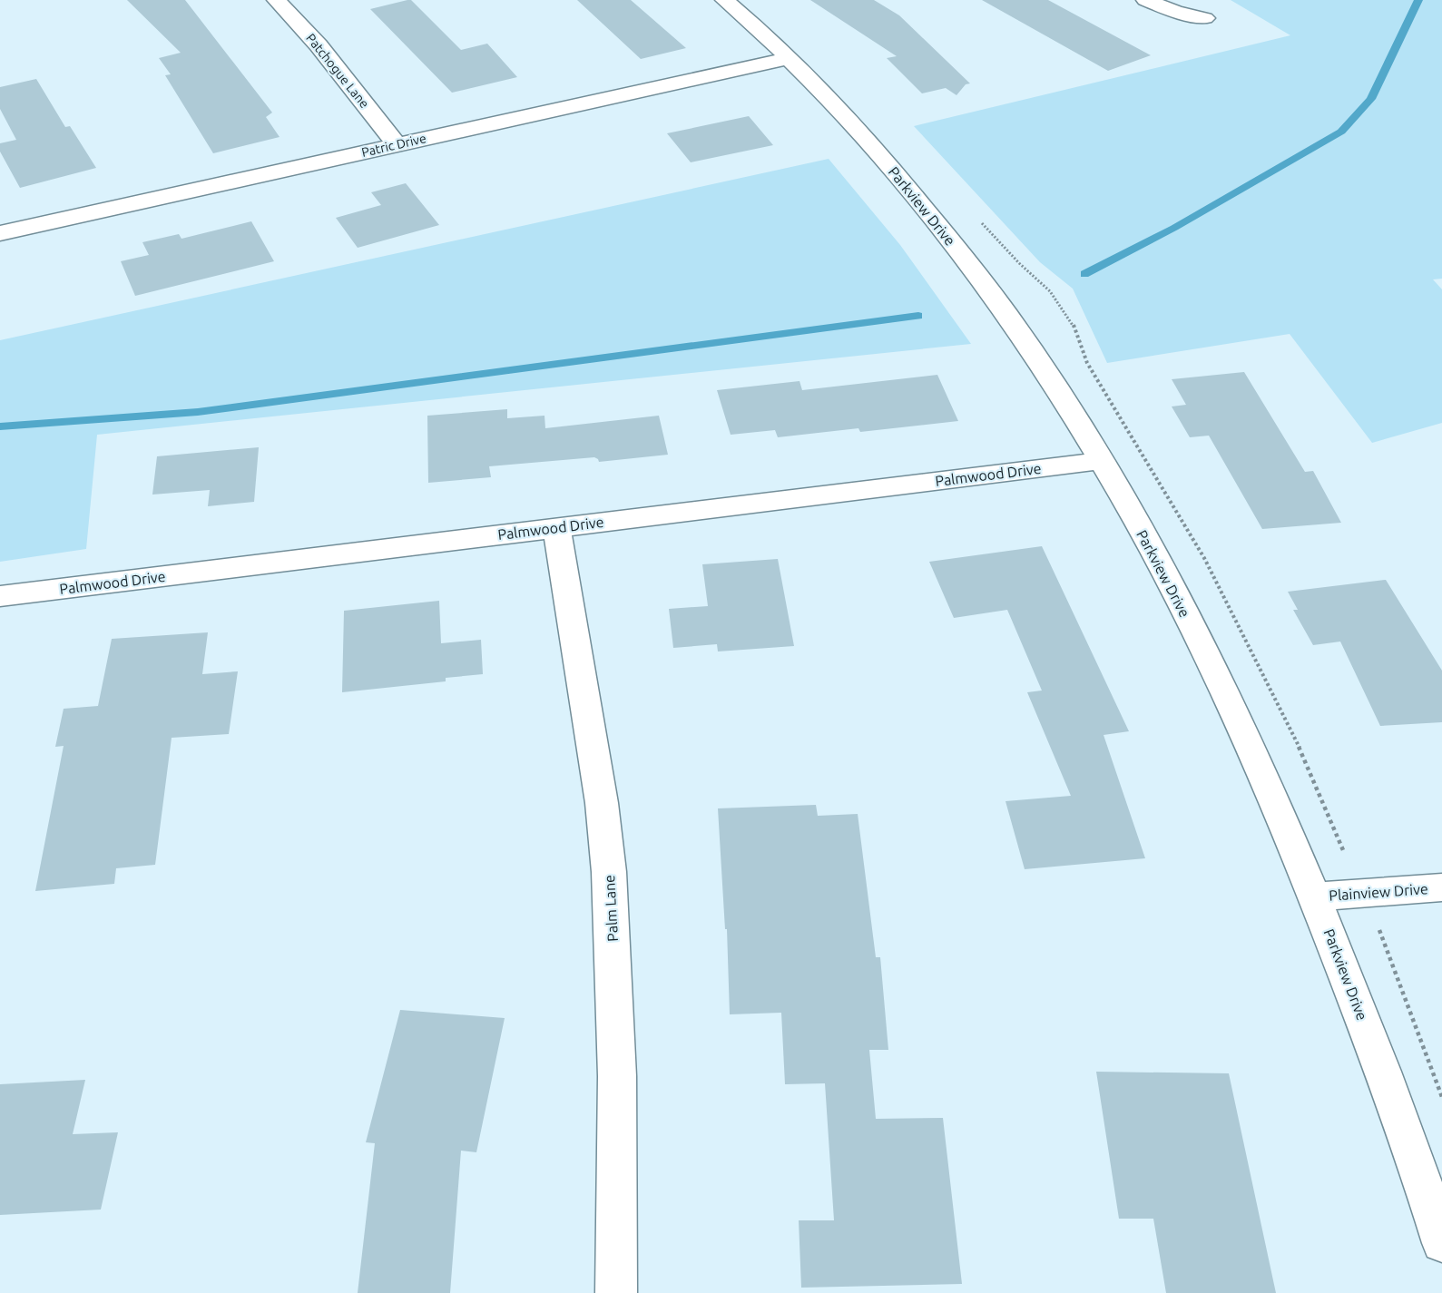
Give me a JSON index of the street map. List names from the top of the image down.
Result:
{
  "streets": {
    "street": [
      "Patchogue Lane",
      "Patric Drive",
      "Parkview Drive",
      "Palmwood Drive",
      "Plainview Drive",
      "Palm Lane"
    ]
  },
  "crossings": [
    ["Patchogue Lane", "Patric Drive"],
    ["Patric Drive", "Parkview Drive"],
    ["Parkview Drive", "Palmwood Drive"],
    ["Parkview Drive", "Plainview Drive"],
    ["Palmwood Drive", "Palm Lane"]
  ]
}
